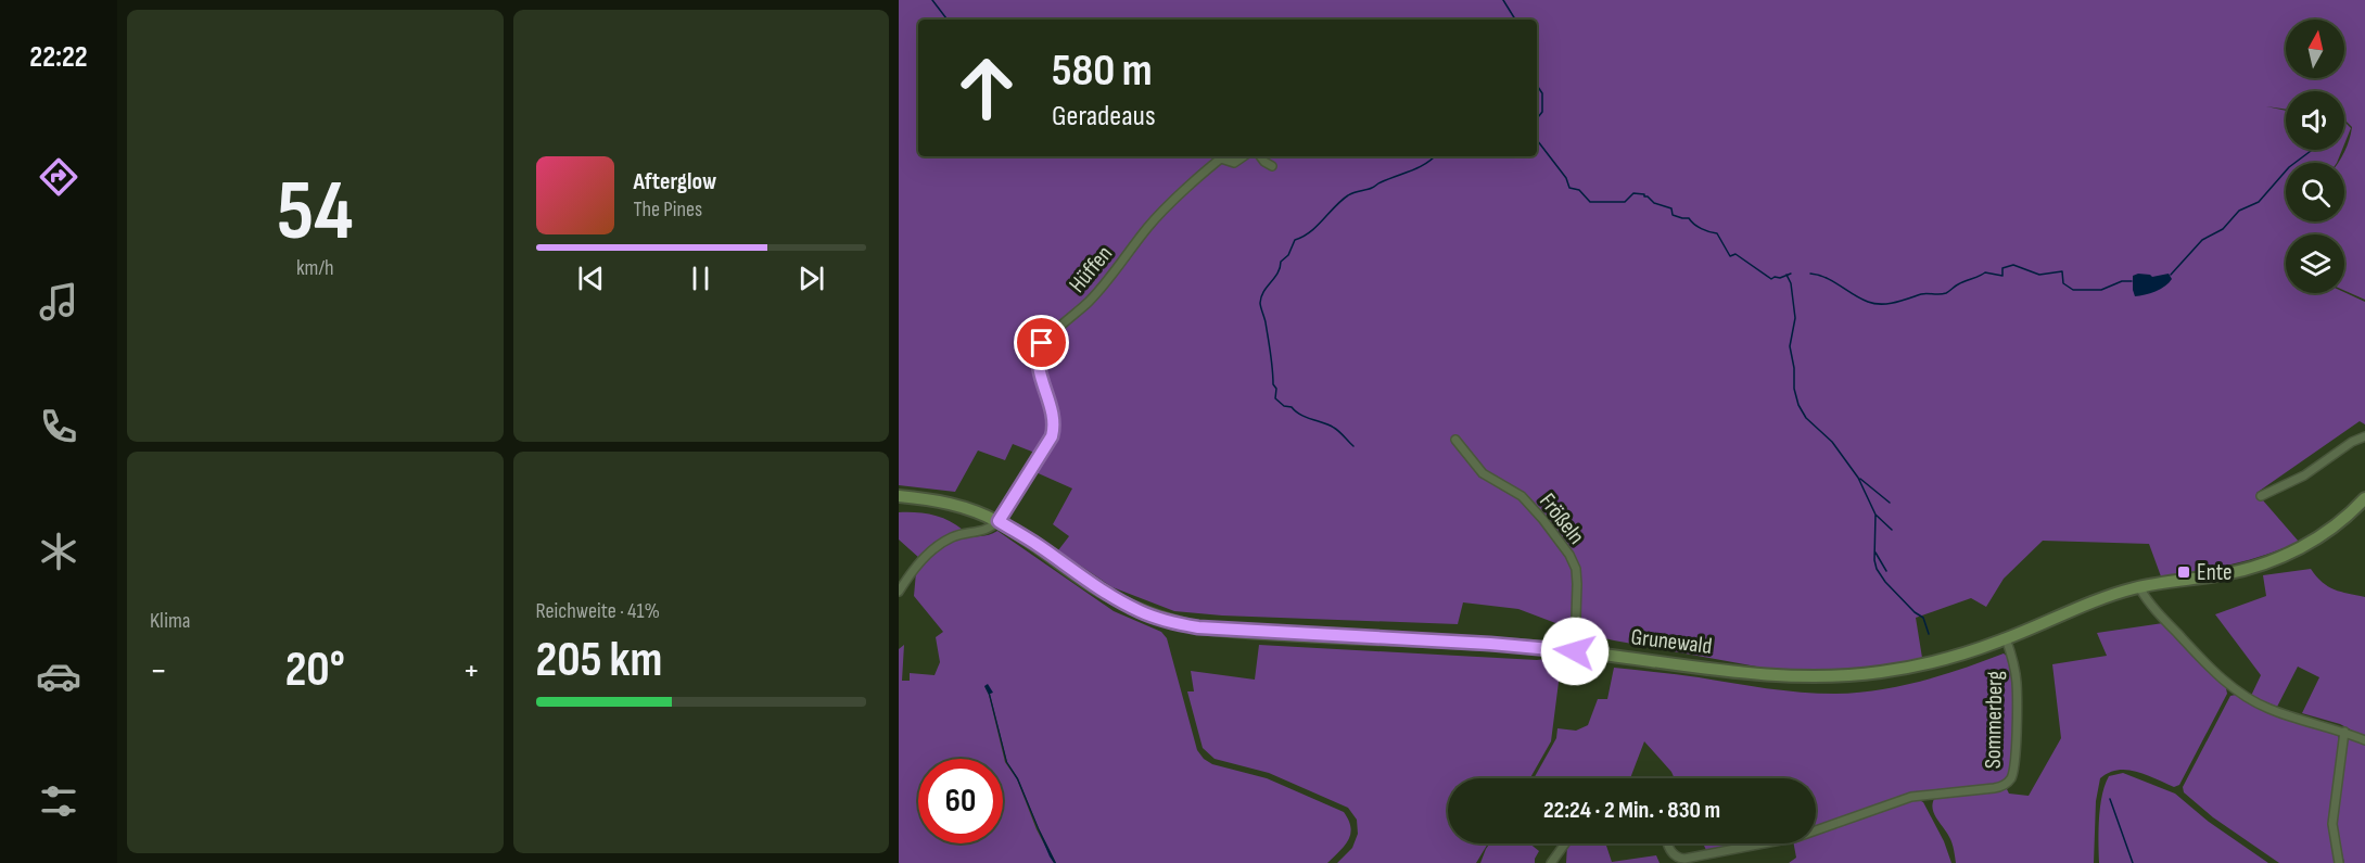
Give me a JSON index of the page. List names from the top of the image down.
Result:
{
  "streets": {
    "main road": ["Grunewald"],
    "street": ["Hüffen", "Frößeln", "Sommerberg"]
  },
  "crossings": [
    ["Hüffen", "Grunewald"],
    ["Frößeln", "Grunewald"],
    ["Grunewald", "Sommerberg"]
  ],
  "places": {
    "transit": ["Ente"]
  },
  "north": "top",
  "page": {
    "tabs": "22:22",
    "tile": [
      ["54", "km/h"],
      "Klima",
      ["Reichweite · 41%", "205 km"]
    ],
    "turn": ["580 m", "Geradeaus"],
    "song": ["Afterglow", "The Pines"],
    "heat": ["−", "20°", "+"],
    "limit": "60",
    "trip": "22:24 · 2 Min. · 830 m"
  }
}
